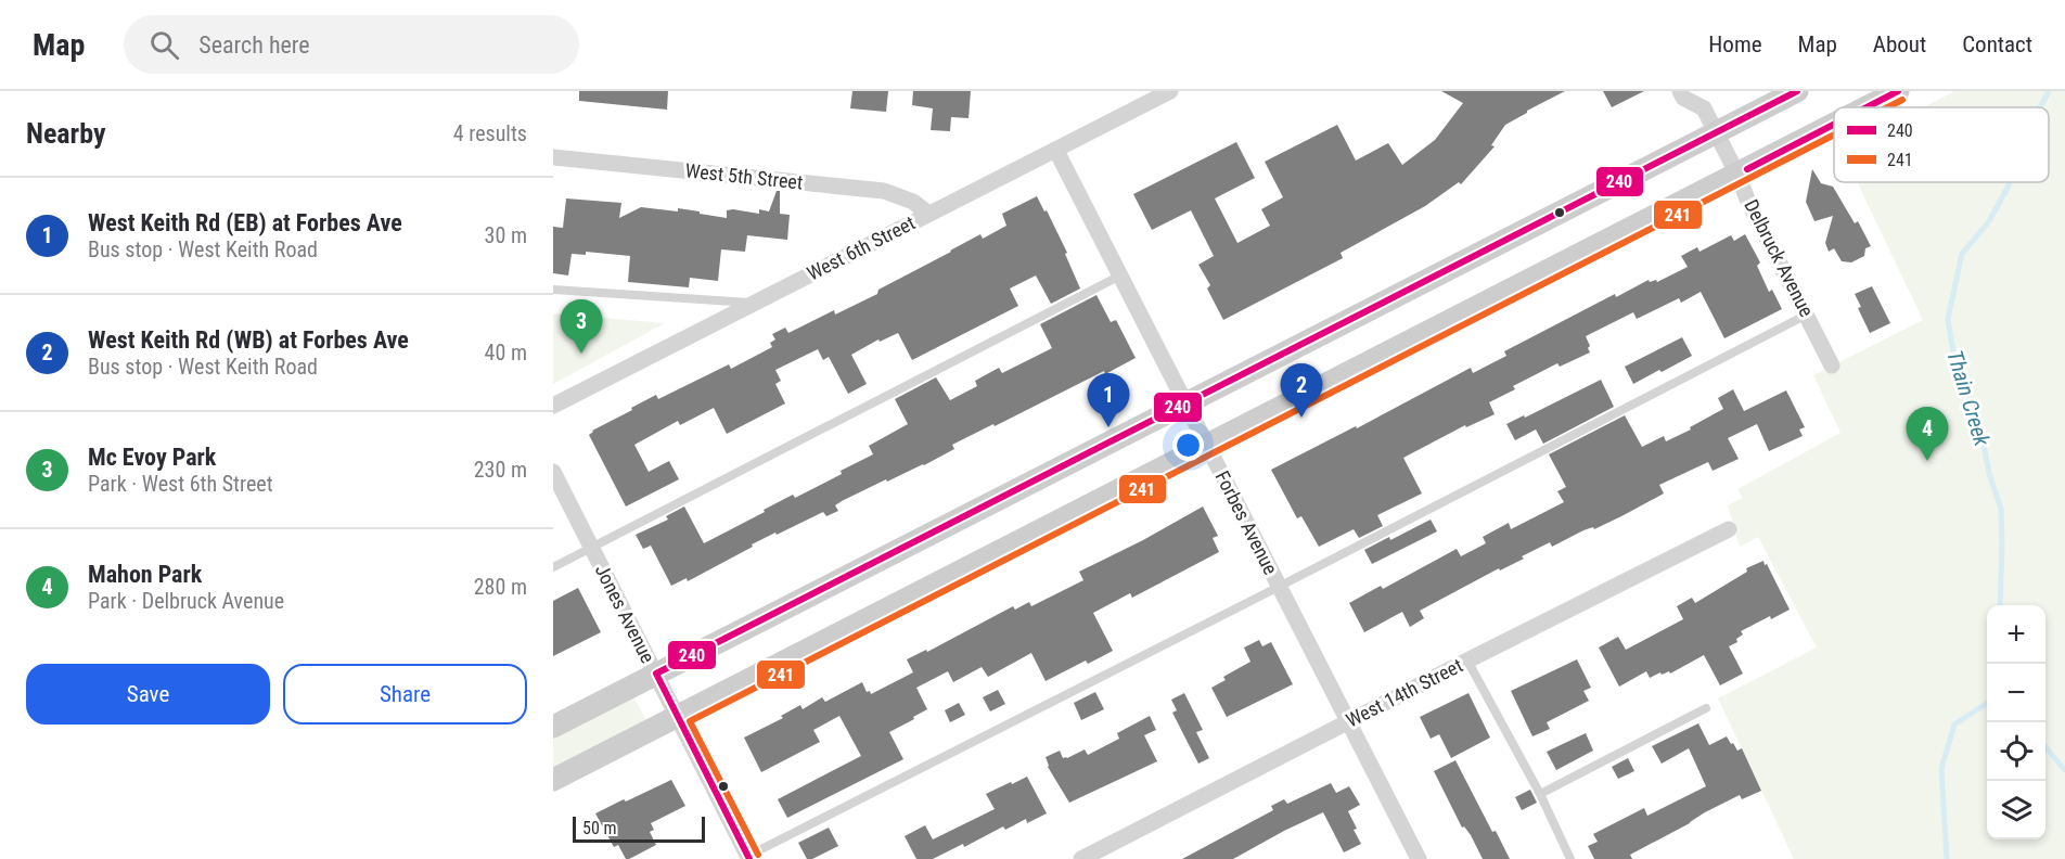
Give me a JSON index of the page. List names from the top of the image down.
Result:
{
  "streets": {
    "street": [
      "West 5th Street",
      "West 6th Street",
      "Delbruck Avenue",
      "Forbes Avenue",
      "Jones Avenue",
      "West 14th Street"
    ]
  },
  "crossings": [
    ["West 5th Street", "West 6th Street"],
    ["West 6th Street", "Forbes Avenue"],
    ["Forbes Avenue", "West 14th Street"]
  ],
  "water": ["Thain Creek"],
  "lines": ["transit line 240", "transit line 241"],
  "legend": ["240", "241"],
  "scale_bar": "50 m",
  "page": {
    "header": "Map",
    "search": "Search here",
    "nav": [
      "Home",
      "Map",
      "About",
      "Contact"
    ],
    "heading": ["Nearby", "4 results"],
    "list": [
      {
        "mark": "1",
        "name": "West Keith Rd (EB) at Forbes Ave",
        "note": "Bus stop · West Keith Road",
        "value": "30 m"
      },
      {
        "mark": "2",
        "name": "West Keith Rd (WB) at Forbes Ave",
        "note": "Bus stop · West Keith Road",
        "value": "40 m"
      },
      {
        "mark": "3",
        "name": "Mc Evoy Park",
        "note": "Park · West 6th Street",
        "value": "230 m"
      },
      {
        "mark": "4",
        "name": "Mahon Park",
        "note": "Park · Delbruck Avenue",
        "value": "280 m"
      }
    ],
    "pins": [
      "3",
      "2",
      "1",
      "4"
    ],
    "map_buttons": ["+", "−"],
    "buttons": ["Save", "Share"],
    "scale": "50 m"
  }
}
